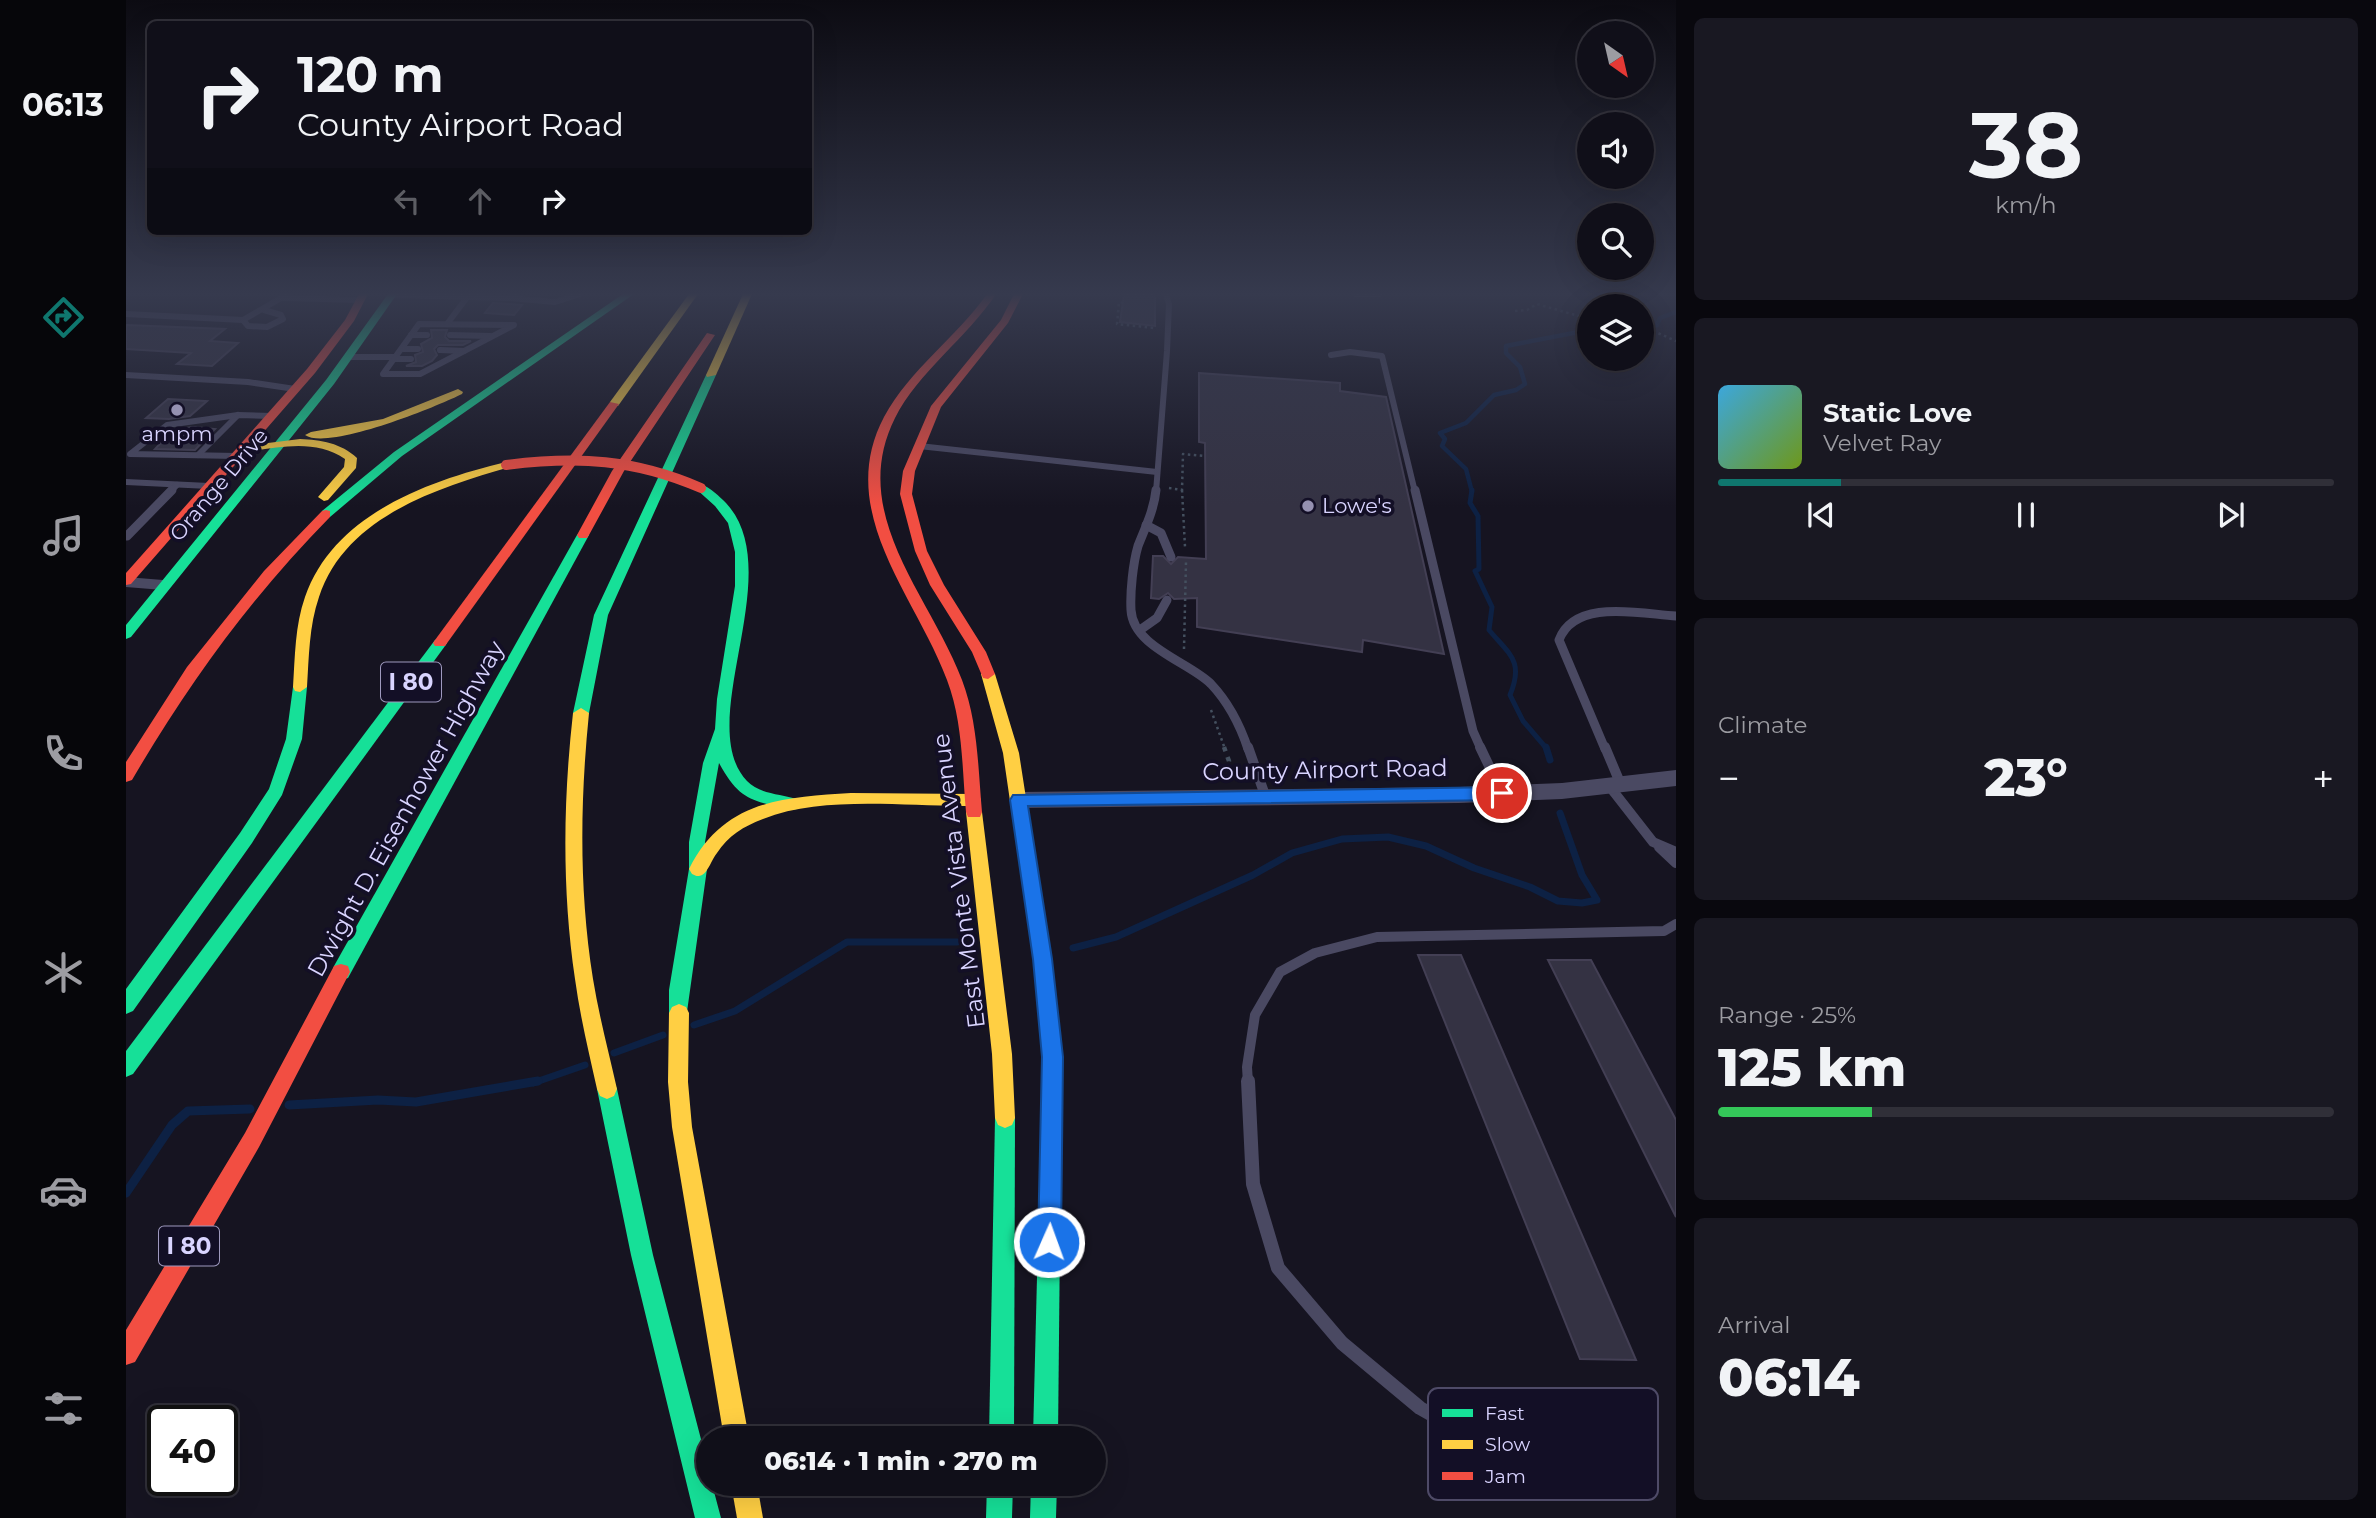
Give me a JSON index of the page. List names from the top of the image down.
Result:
{
  "streets": {
    "main road": [
      "Orange Drive",
      "I 80",
      "County Airport Road",
      "Dwight D. Eisenhower Highway",
      "East Monte Vista Avenue"
    ]
  },
  "crossings": [
    ["County Airport Road", "East Monte Vista Avenue"]
  ],
  "places": ["ampm", "Lowe's"],
  "legend": ["Fast", "Slow", "Jam"],
  "north": "bottom right",
  "page": {
    "tabs": "06:13",
    "tile": [
      ["38", "km/h"],
      "Climate",
      ["Range · 25%", "125 km"],
      ["Arrival", "06:14"]
    ],
    "turn": ["120 m", "County Airport Road"],
    "song": ["Static Love", "Velvet Ray"],
    "heat": ["−", "23°", "+"],
    "limit": "40",
    "trip": "06:14 · 1 min · 270 m"
  }
}
